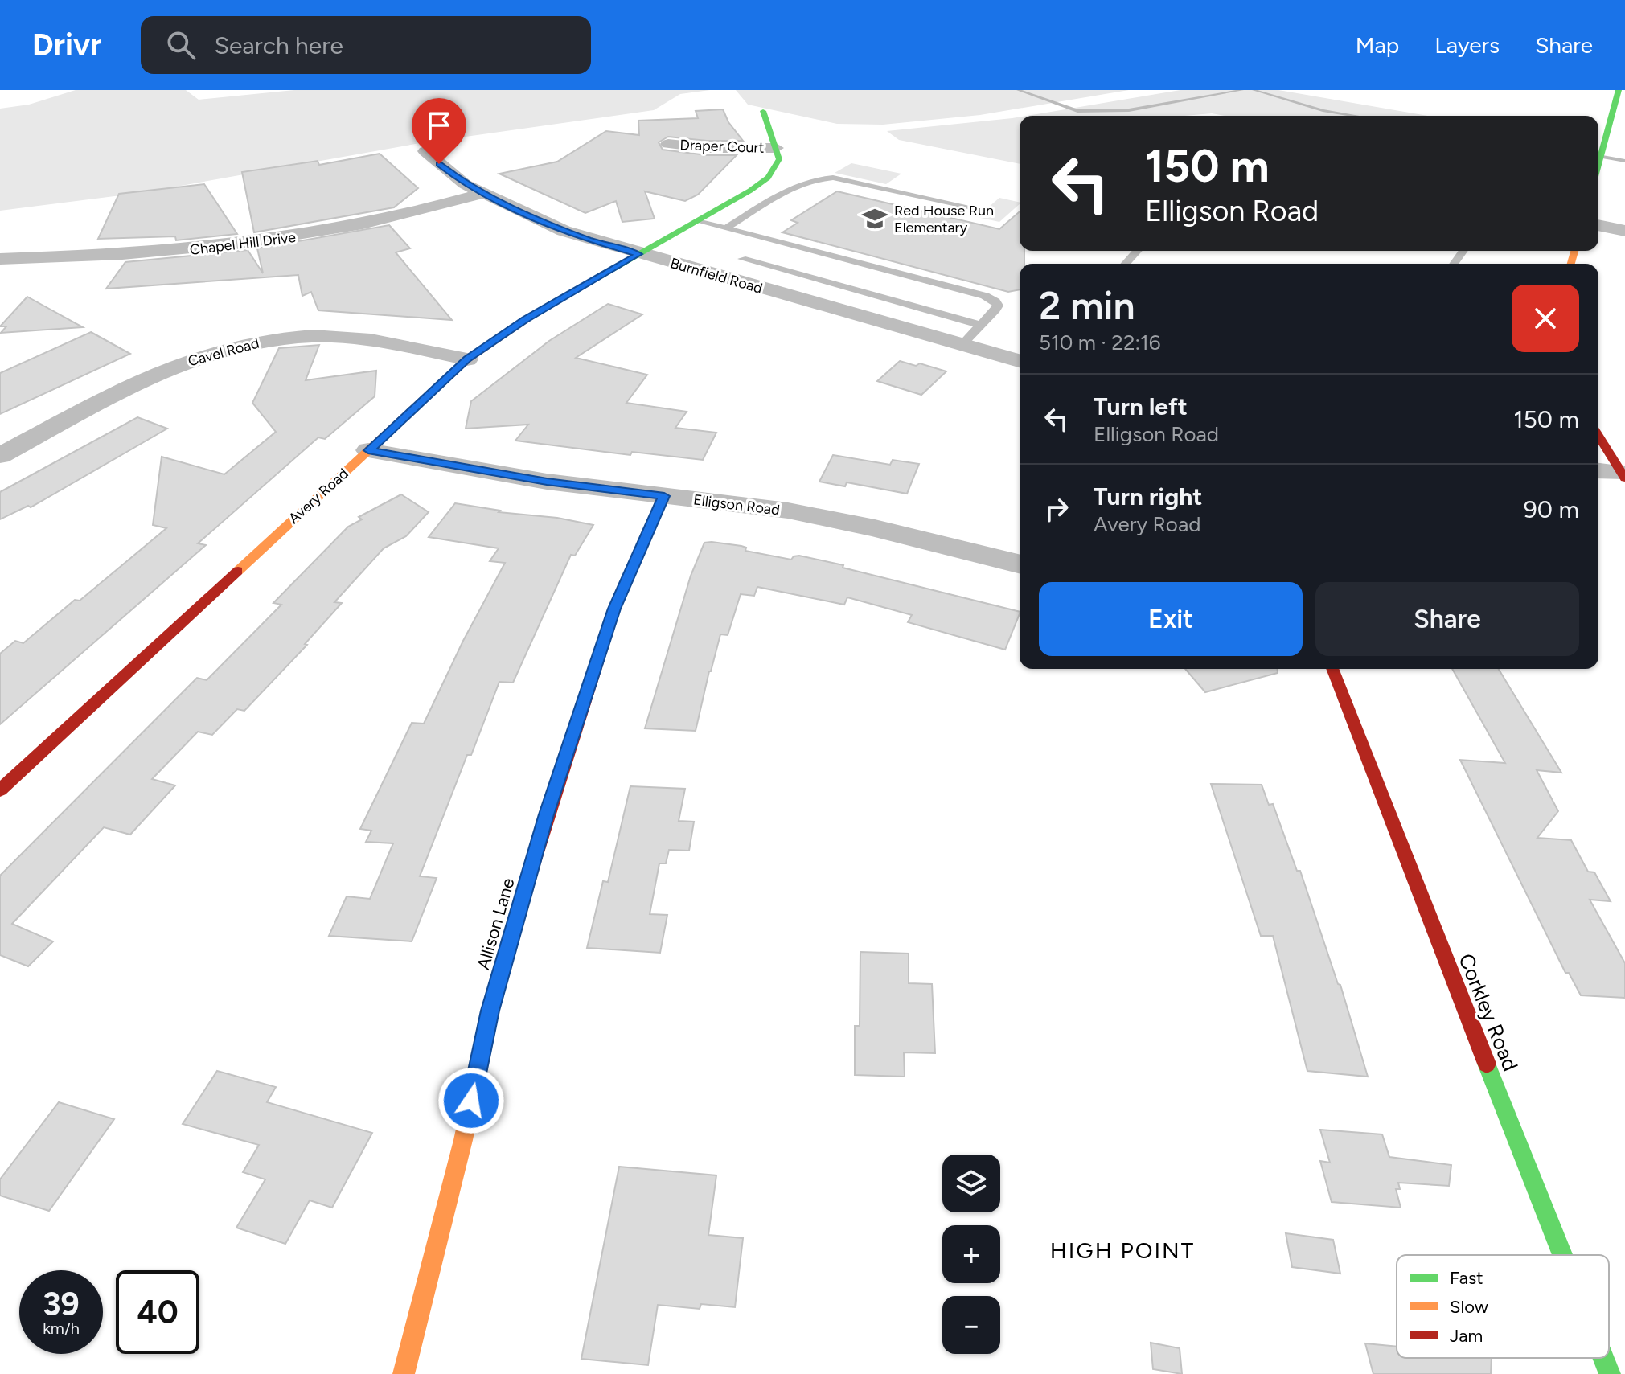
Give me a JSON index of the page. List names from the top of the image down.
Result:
{
  "streets": {
    "street": [
      "Draper Court",
      "Chapel Hill Drive",
      "Burnfield Road",
      "Cavel Road",
      "Avery Road",
      "Elligson Road",
      "Allison Lane",
      "Corkley Road"
    ]
  },
  "crossings": [
    ["Draper Court", "Avery Road"],
    ["Chapel Hill Drive", "Burnfield Road"],
    ["Burnfield Road", "Avery Road"],
    ["Cavel Road", "Avery Road"],
    ["Avery Road", "Elligson Road"],
    ["Elligson Road", "Allison Lane"]
  ],
  "districts": ["HIGH POINT"],
  "places": {
    "school or university": ["Red House Run Elementary"]
  },
  "legend": ["Fast", "Slow", "Jam"],
  "page": {
    "header": "Drivr",
    "search": "Search here",
    "nav": ["Map", "Layers", "Share"],
    "turn": ["150 m", "Elligson Road"],
    "heading": ["2 min", "510 m · 22:16"],
    "list": [
      {
        "name": "Turn left",
        "note": "Elligson Road",
        "value": "150 m"
      },
      {
        "name": "Turn right",
        "note": "Avery Road",
        "value": "90 m"
      }
    ],
    "buttons": ["Exit", "Share"],
    "map_buttons": ["+", "−"],
    "speed": "39 km/h",
    "limit": "40"
  }
}
